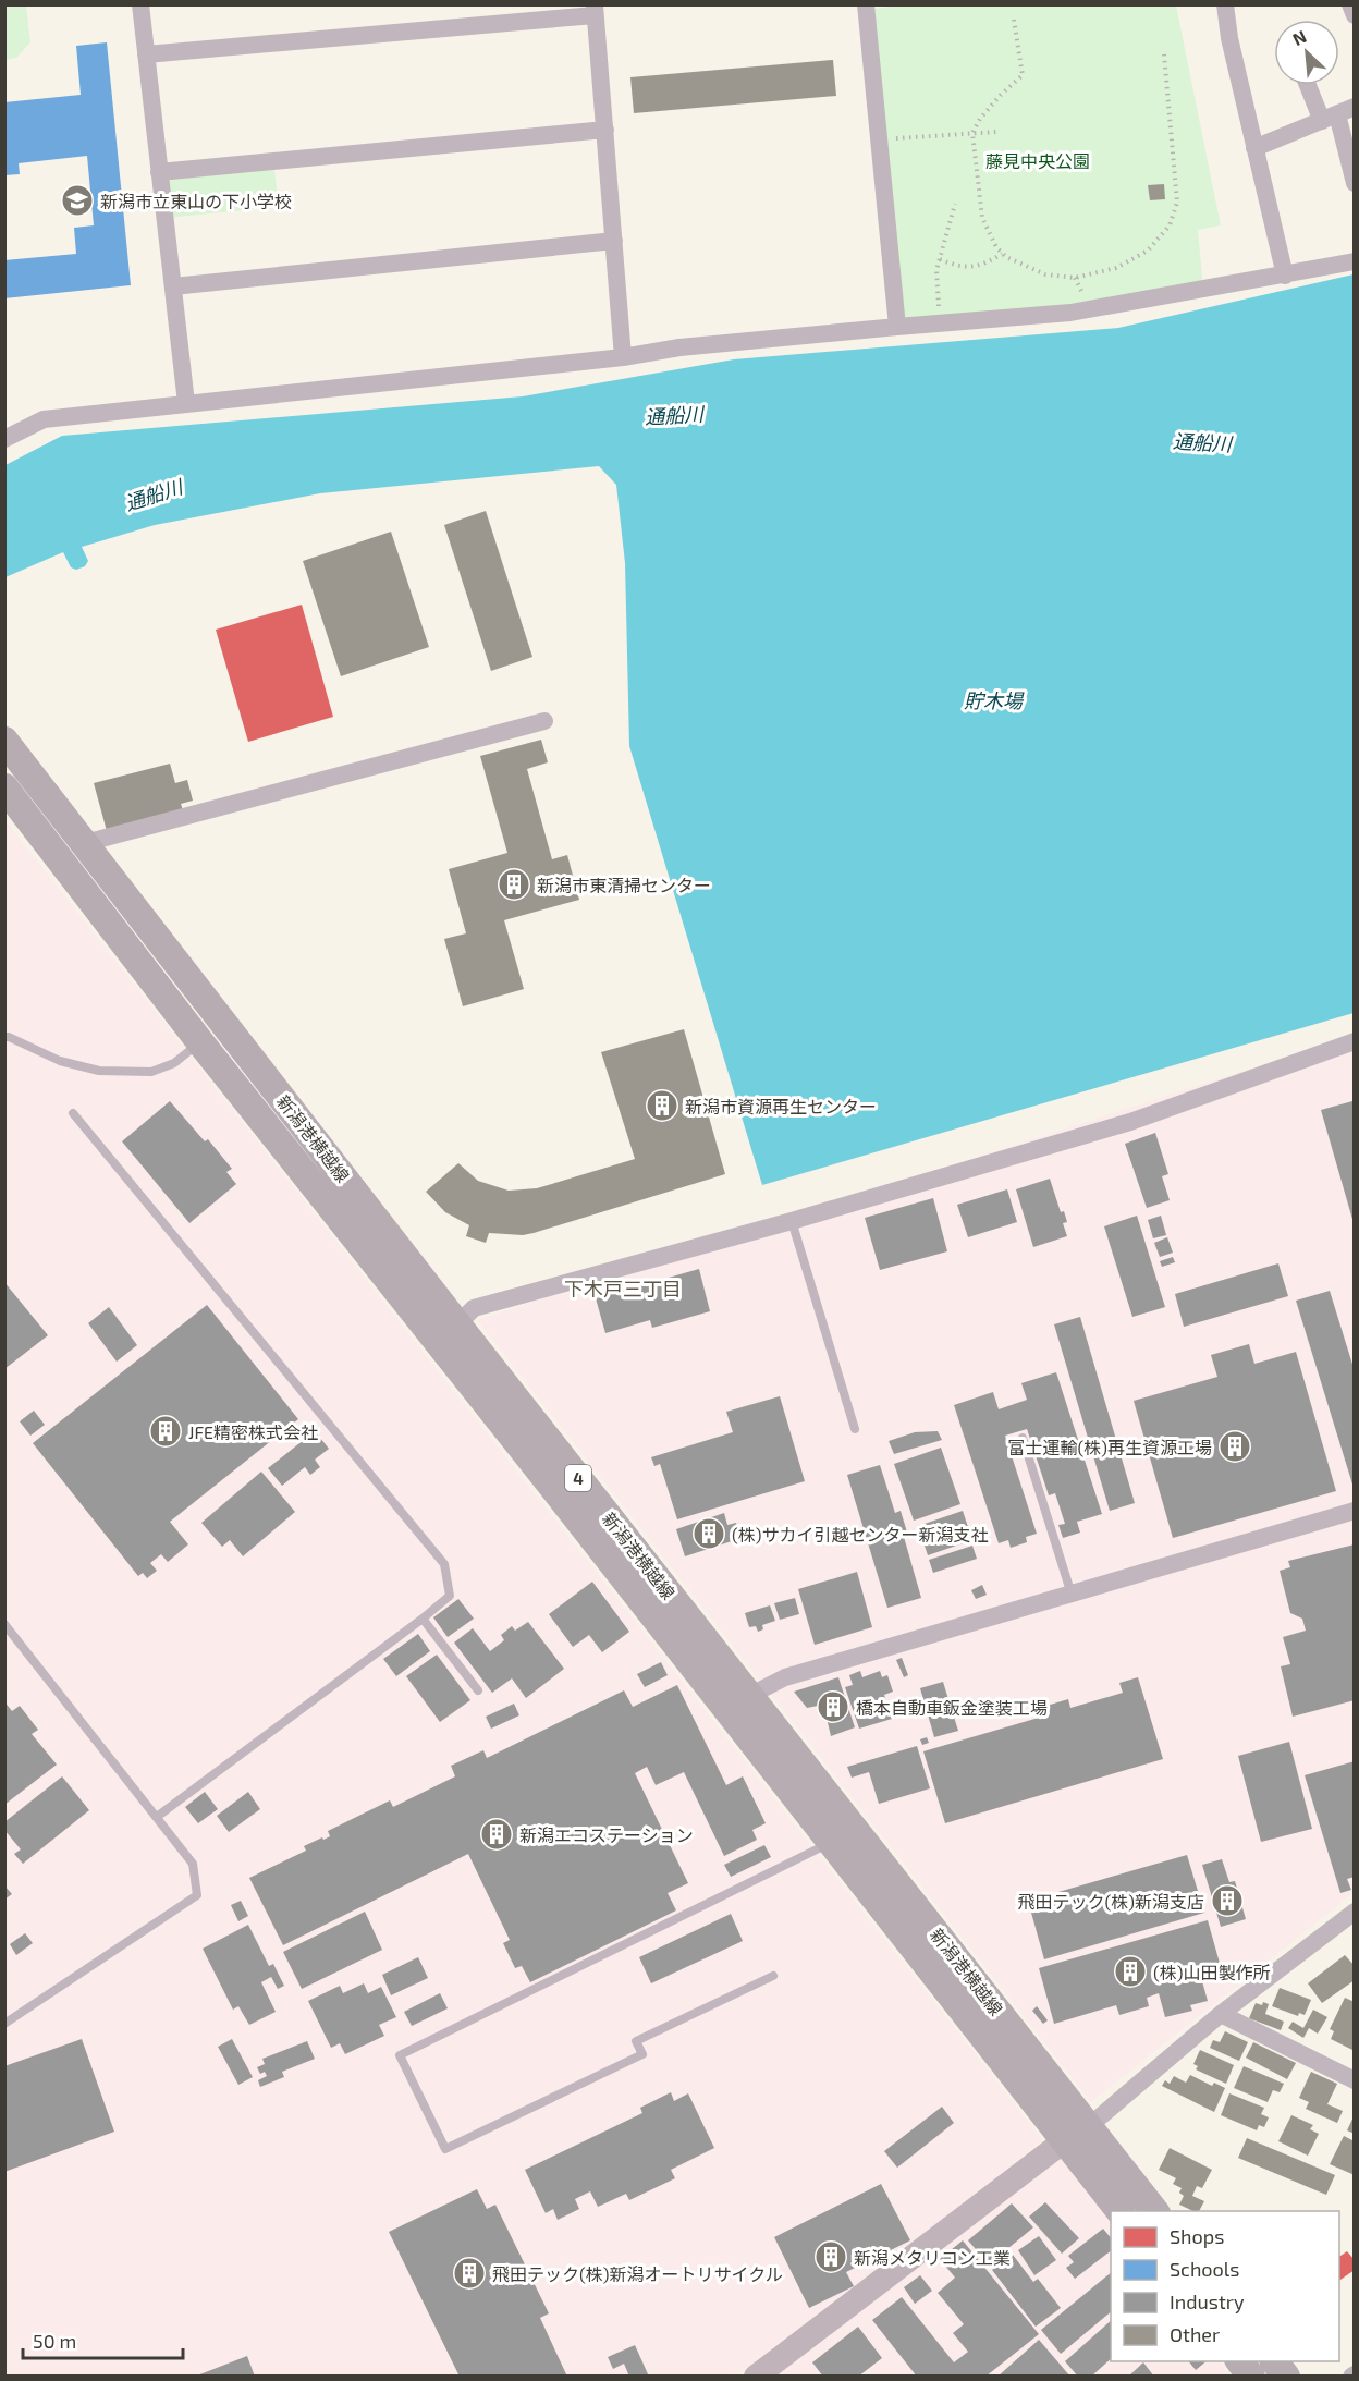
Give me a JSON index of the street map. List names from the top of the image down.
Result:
{
  "streets": {
    "main road": ["新潟港横越線", "4"]
  },
  "districts": ["下木戸三丁目"],
  "water": ["通船川", "貯木場"],
  "parks": ["藤見中央公園"],
  "places": {
    "school or university": ["新潟市立東山の下小学校"],
    "building": [
      "新潟市東清掃センター",
      "新潟市資源再生センター",
      "JFE精密株式会社",
      "富士運輸(株)再生資源工場",
      "(株)サカイ引越センター新潟支社",
      "橋本自動車鈑金塗装工場",
      "新潟エコステーション",
      "飛田テック(株)新潟支店",
      "(株)山田製作所",
      "新潟メタリコン工業",
      "飛田テック(株)新潟オートリサイクル"
    ]
  },
  "legend": [
    "Shops",
    "Schools",
    "Industry",
    "Other"
  ],
  "scale_bar": "50 m",
  "north": "top left"
}
